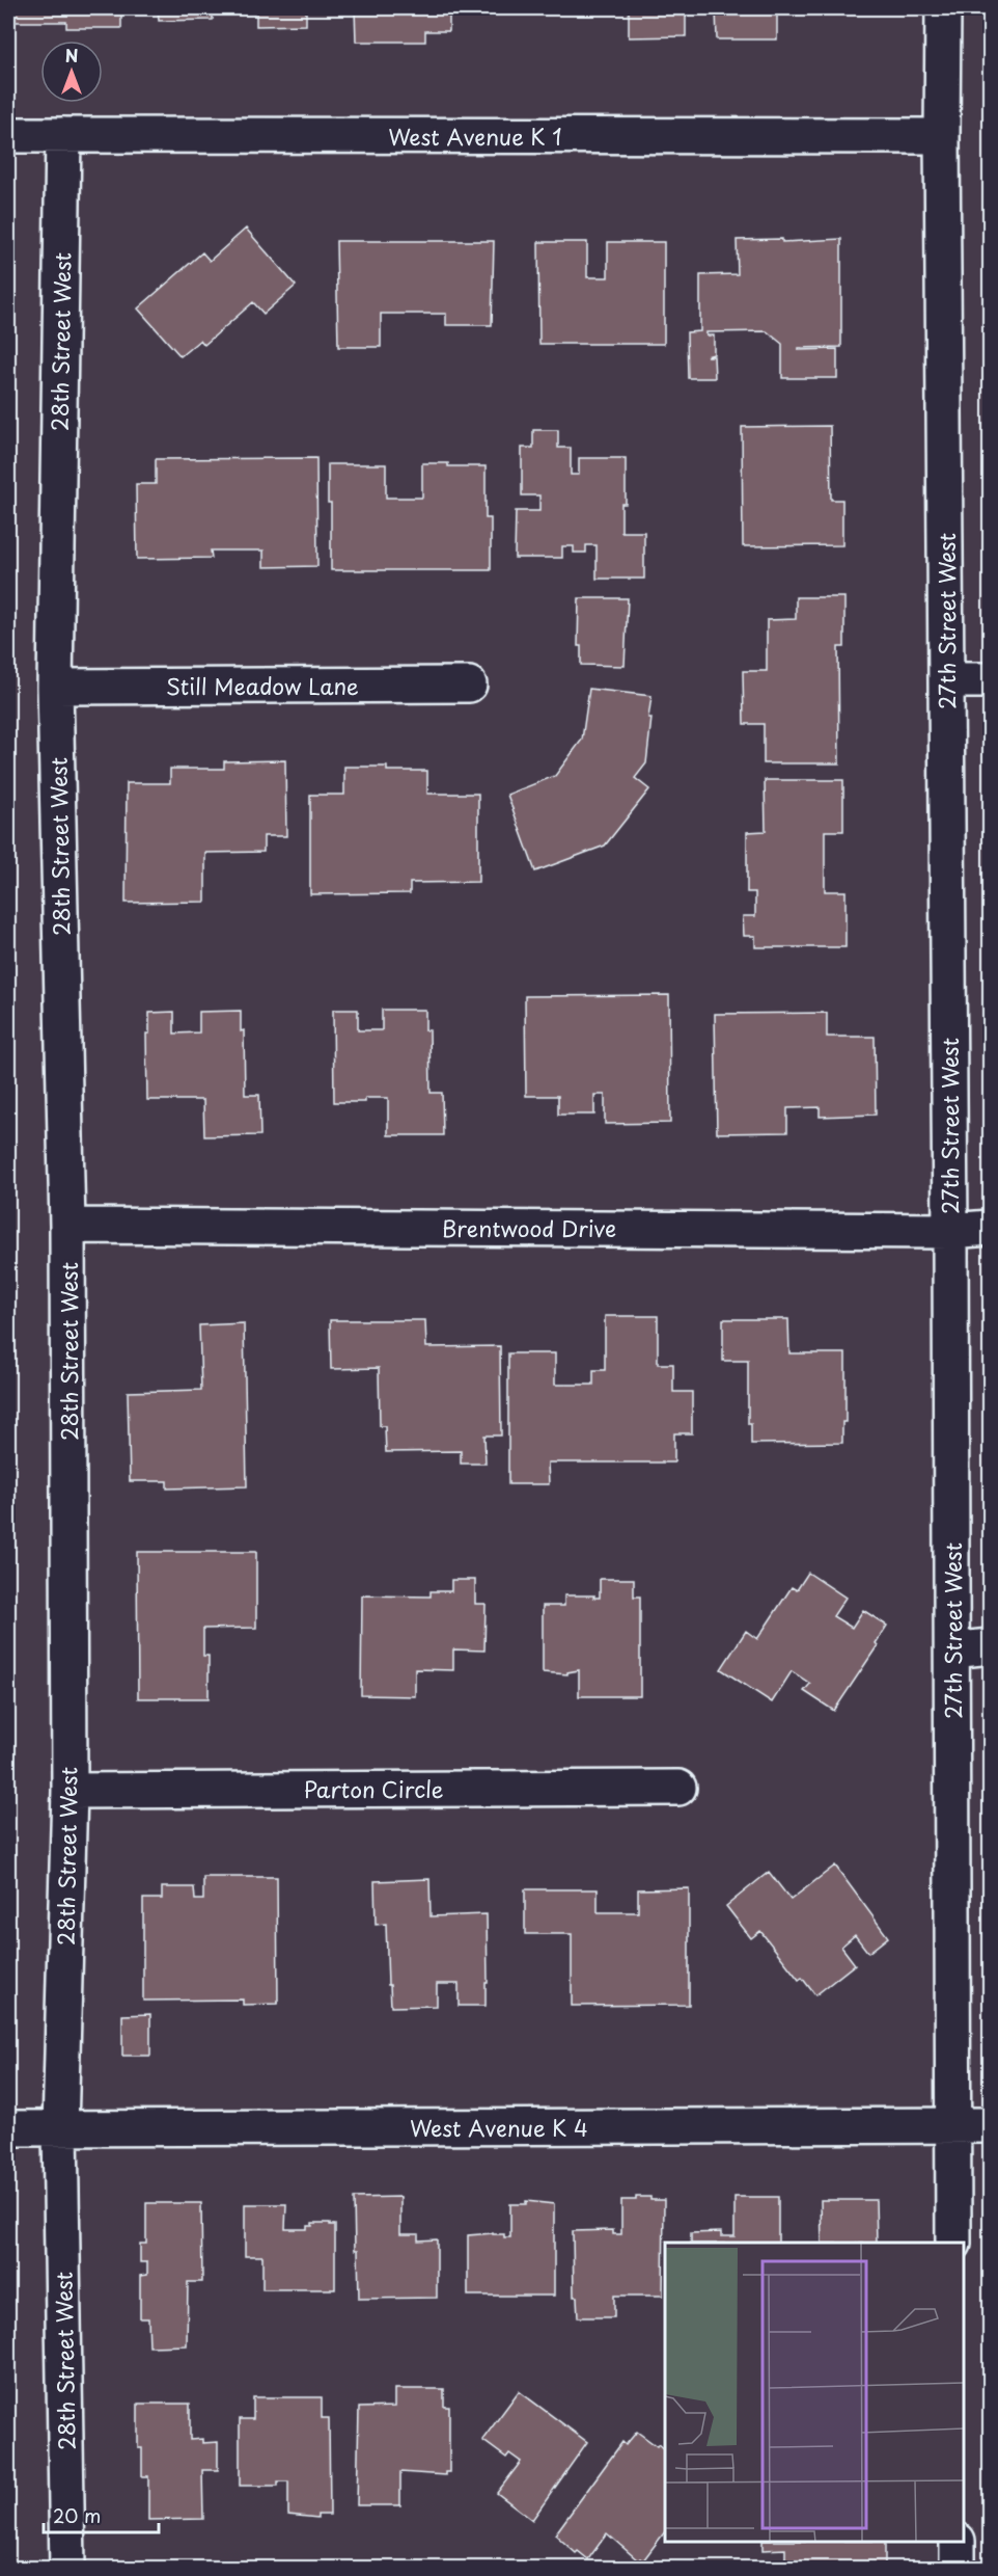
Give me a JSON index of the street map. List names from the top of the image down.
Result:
{
  "streets": {
    "street": [
      "West Avenue K 1",
      "28th Street West",
      "27th Street West",
      "Still Meadow Lane",
      "Brentwood Drive",
      "Parton Circle",
      "West Avenue K 4"
    ]
  },
  "crossings": [
    ["West Avenue K 1", "28th Street West"],
    ["West Avenue K 1", "27th Street West"],
    ["28th Street West", "Still Meadow Lane"],
    ["28th Street West", "Brentwood Drive"],
    ["28th Street West", "Parton Circle"],
    ["28th Street West", "West Avenue K 4"],
    ["27th Street West", "Brentwood Drive"],
    ["27th Street West", "West Avenue K 4"]
  ],
  "scale_bar": "20 m",
  "north": "top"
}
